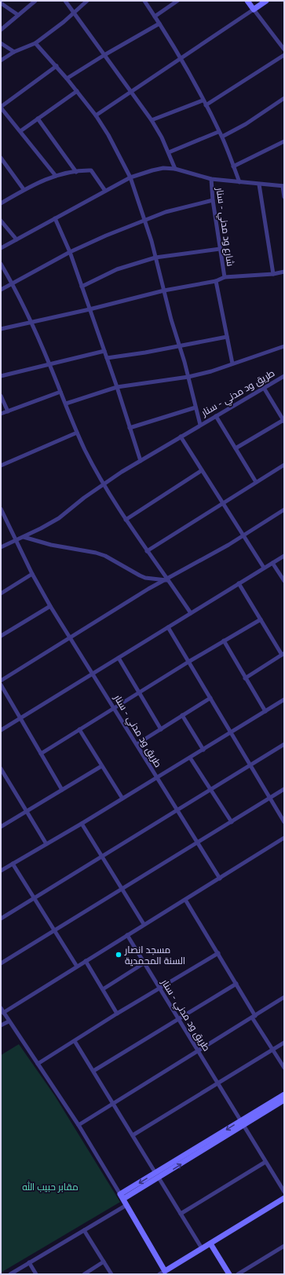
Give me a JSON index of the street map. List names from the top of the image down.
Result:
{
  "streets": {
    "street": ["شارع ود مدني - سنار", "طريق ود مدني - سنار"]
  },
  "parks": ["مقابر حبيب الله"],
  "places": ["مسجد انصار السنة المحمدية"]
}
